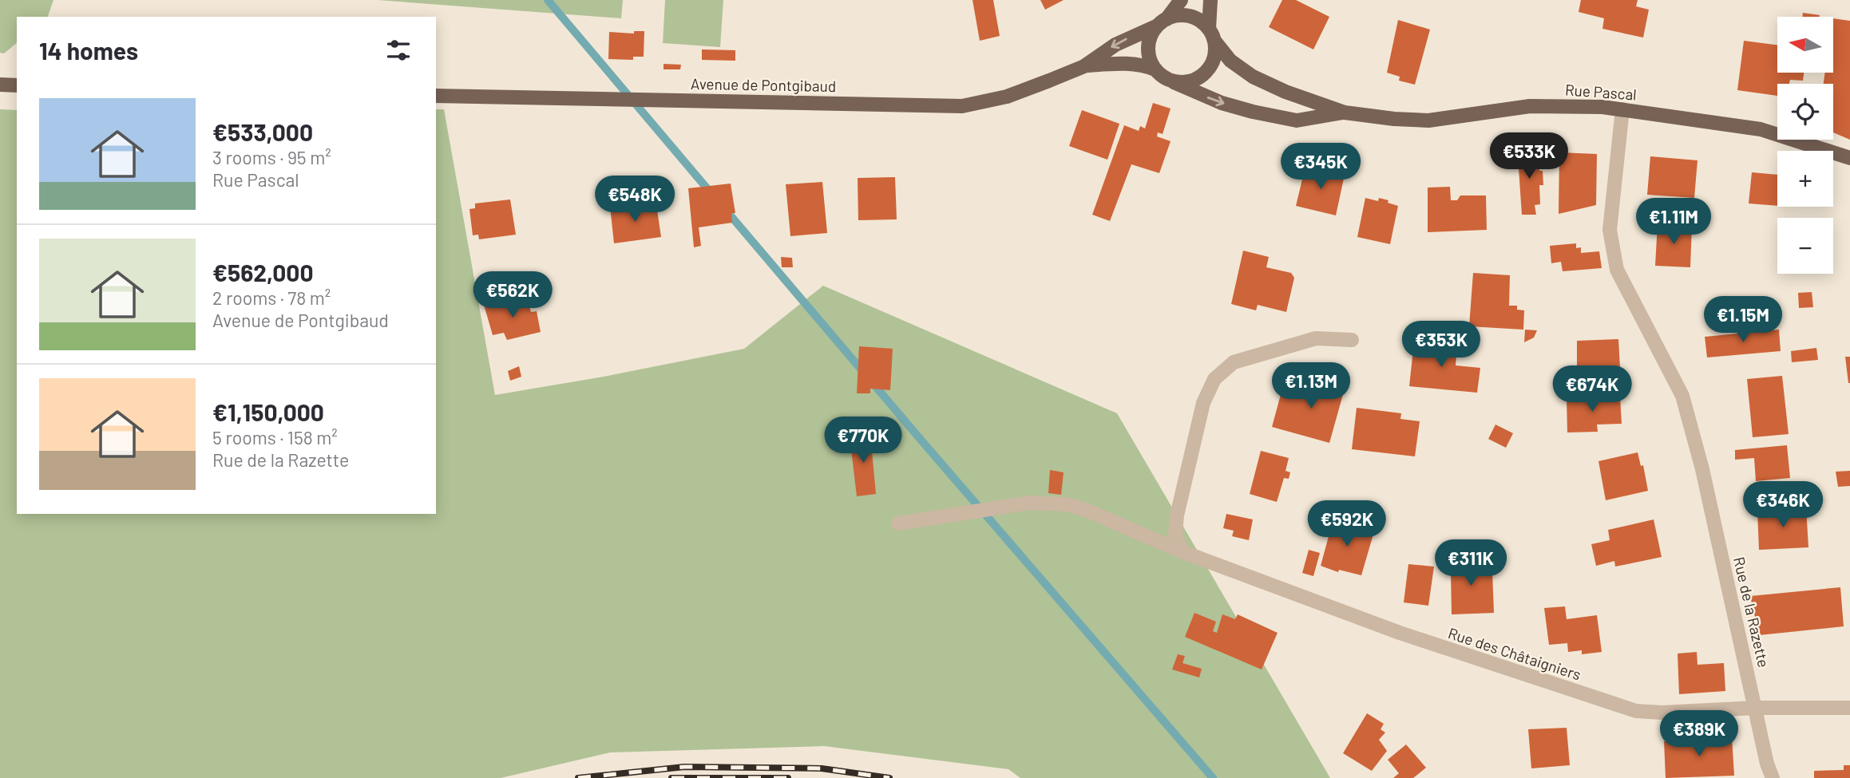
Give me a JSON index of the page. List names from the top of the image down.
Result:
{
  "streets": {
    "main road": ["Avenue de Pontgibaud", "Rue Pascal"],
    "street": ["Rue de la Razette", "Rue des Châtaigniers"]
  },
  "crossings": [
    ["Avenue de Pontgibaud", "Rue Pascal"],
    ["Rue Pascal", "Rue de la Razette"],
    ["Rue de la Razette", "Rue des Châtaigniers"]
  ],
  "north": "left",
  "page": {
    "map_buttons": ["+", "−"],
    "heading": "14 homes",
    "list": [
      {
        "name": "€533,000",
        "note": "3 rooms · 95 m² · Rue Pascal"
      },
      {
        "name": "€562,000",
        "note": "2 rooms · 78 m² · Avenue de Pontgibaud"
      },
      {
        "name": "€1,150,000",
        "note": "5 rooms · 158 m² · Rue de la Razette"
      }
    ],
    "price": [
      "€533K",
      "€345K",
      "€548K",
      "€1.11M",
      "€562K",
      "€1.15M",
      "€353K",
      "€1.13M",
      "€674K",
      "€770K",
      "€346K",
      "€592K",
      "€311K",
      "€389K"
    ]
  }
}
